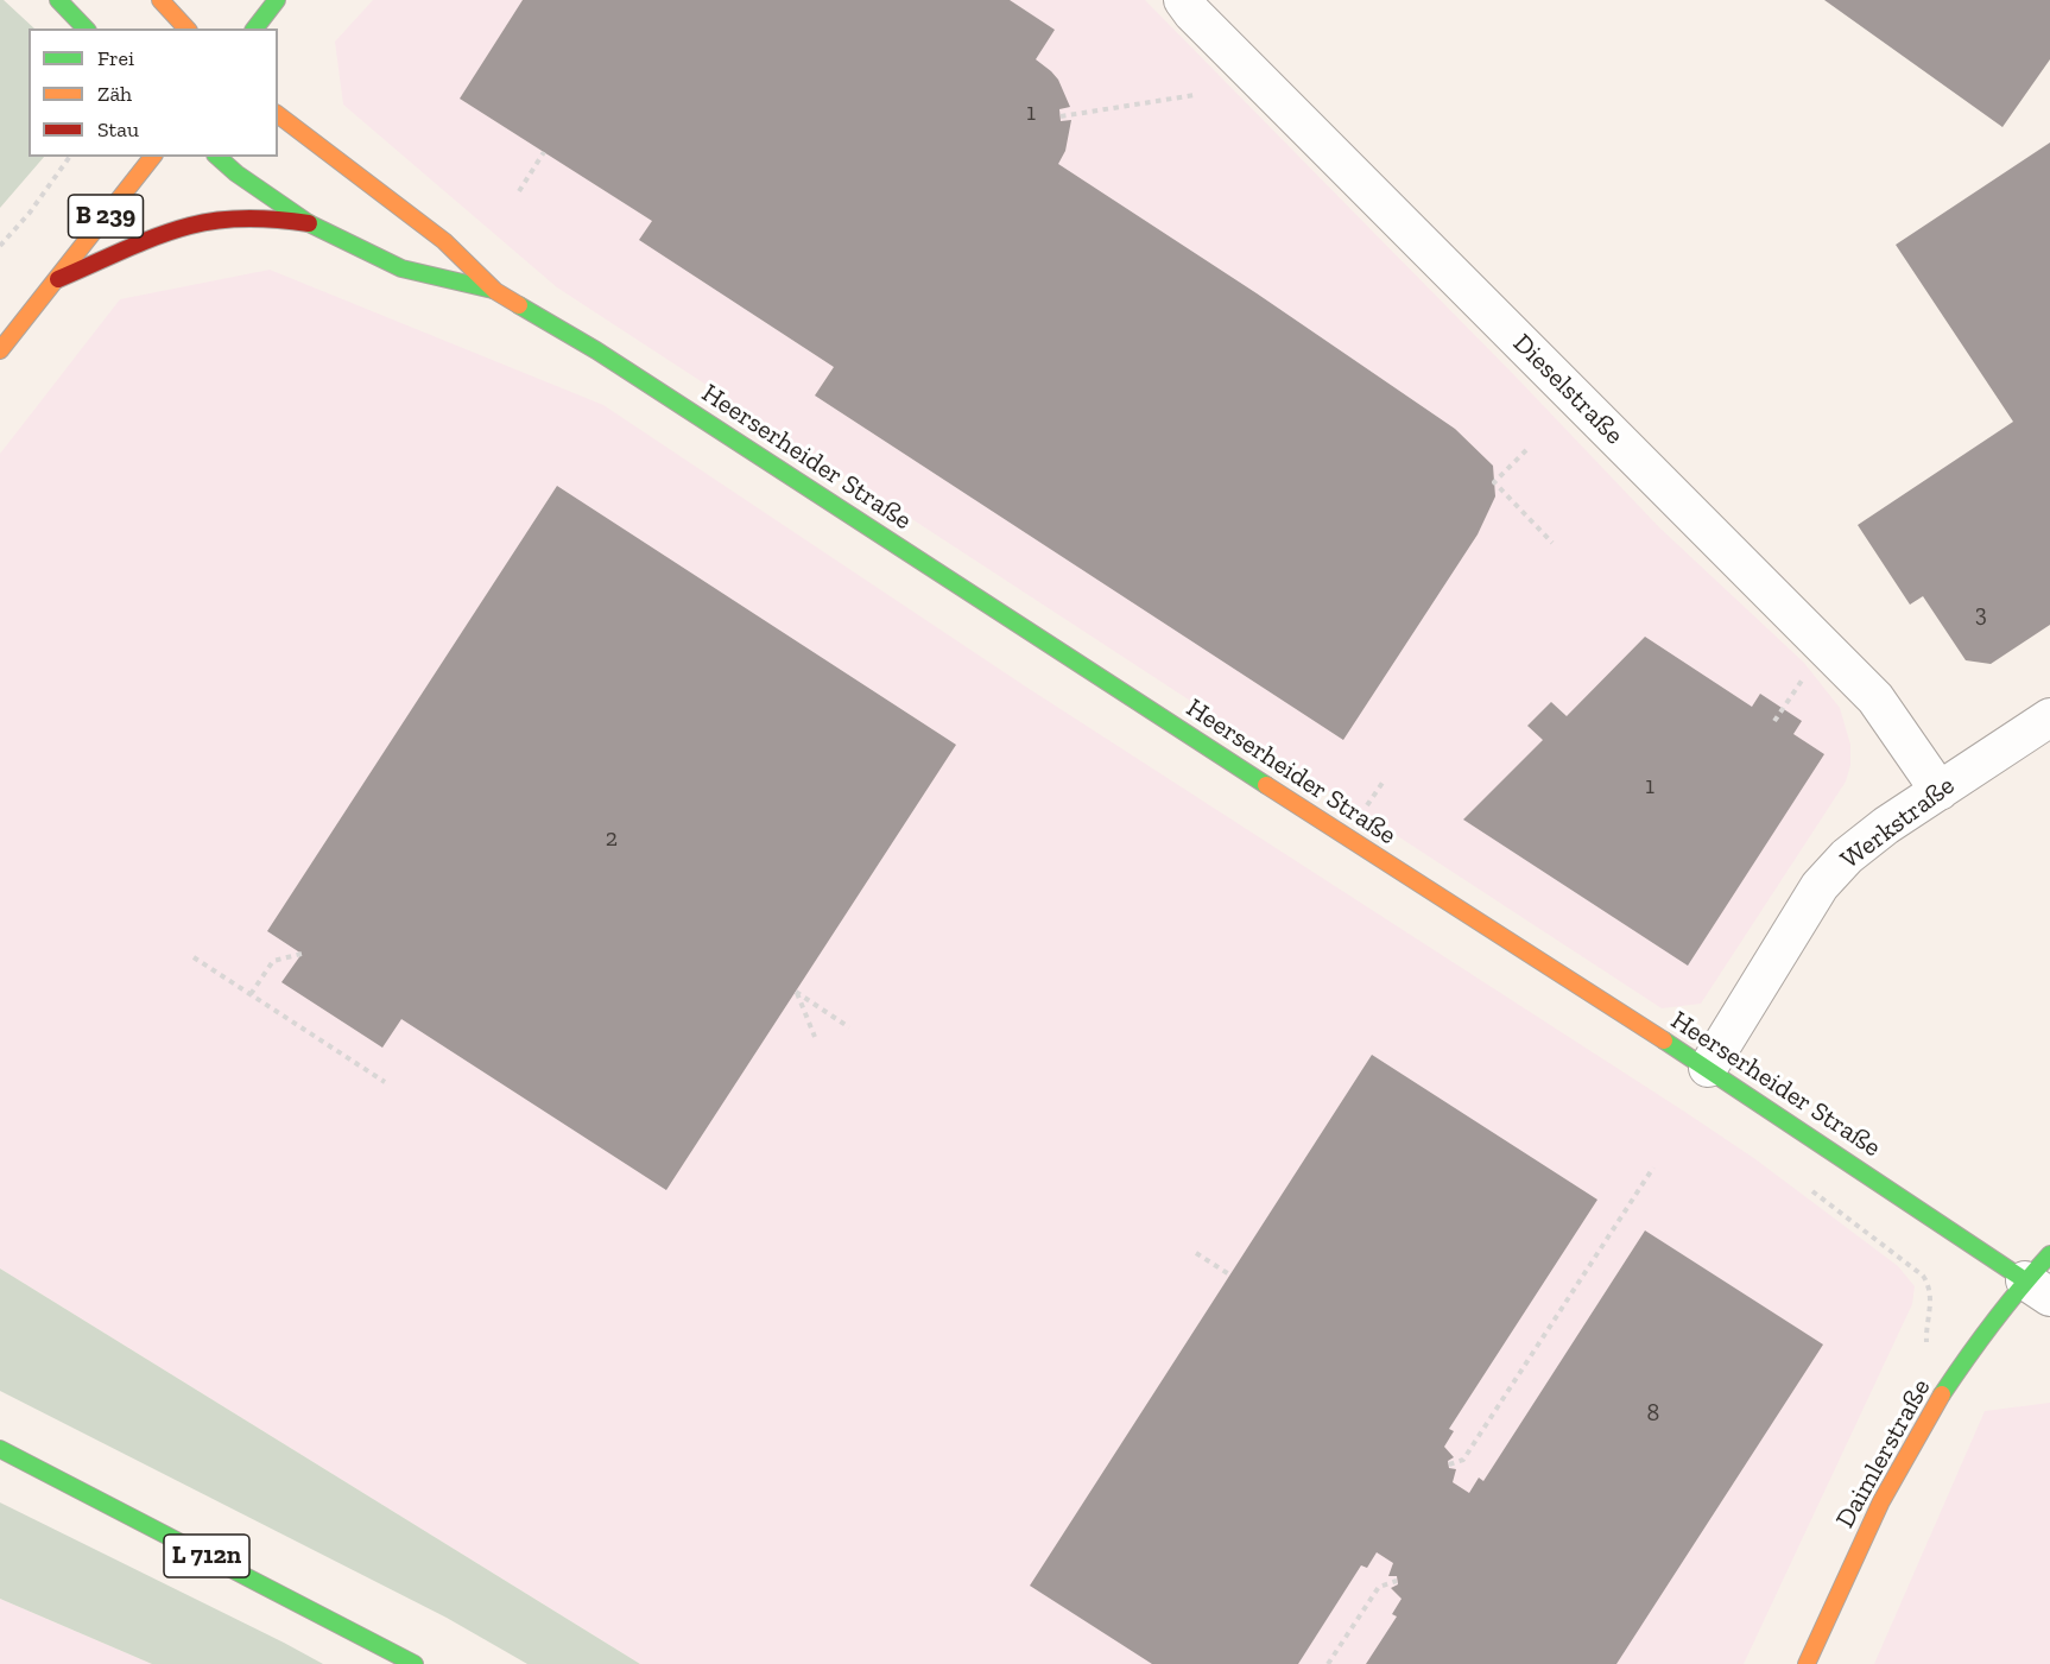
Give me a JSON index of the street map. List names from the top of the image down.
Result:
{
  "streets": {
    "street": [
      "B 239",
      "Dieselstraße",
      "Heerserheider Straße",
      "Werkstraße",
      "Daimlerstraße",
      "L 712n"
    ]
  },
  "crossings": [
    ["Dieselstraße", "Werkstraße"],
    ["Heerserheider Straße", "Werkstraße"],
    ["Heerserheider Straße", "Daimlerstraße"]
  ],
  "house_numbers": [
    "1",
    "3",
    "1",
    "2",
    "8"
  ],
  "legend": ["Frei", "Zäh", "Stau"]
}
